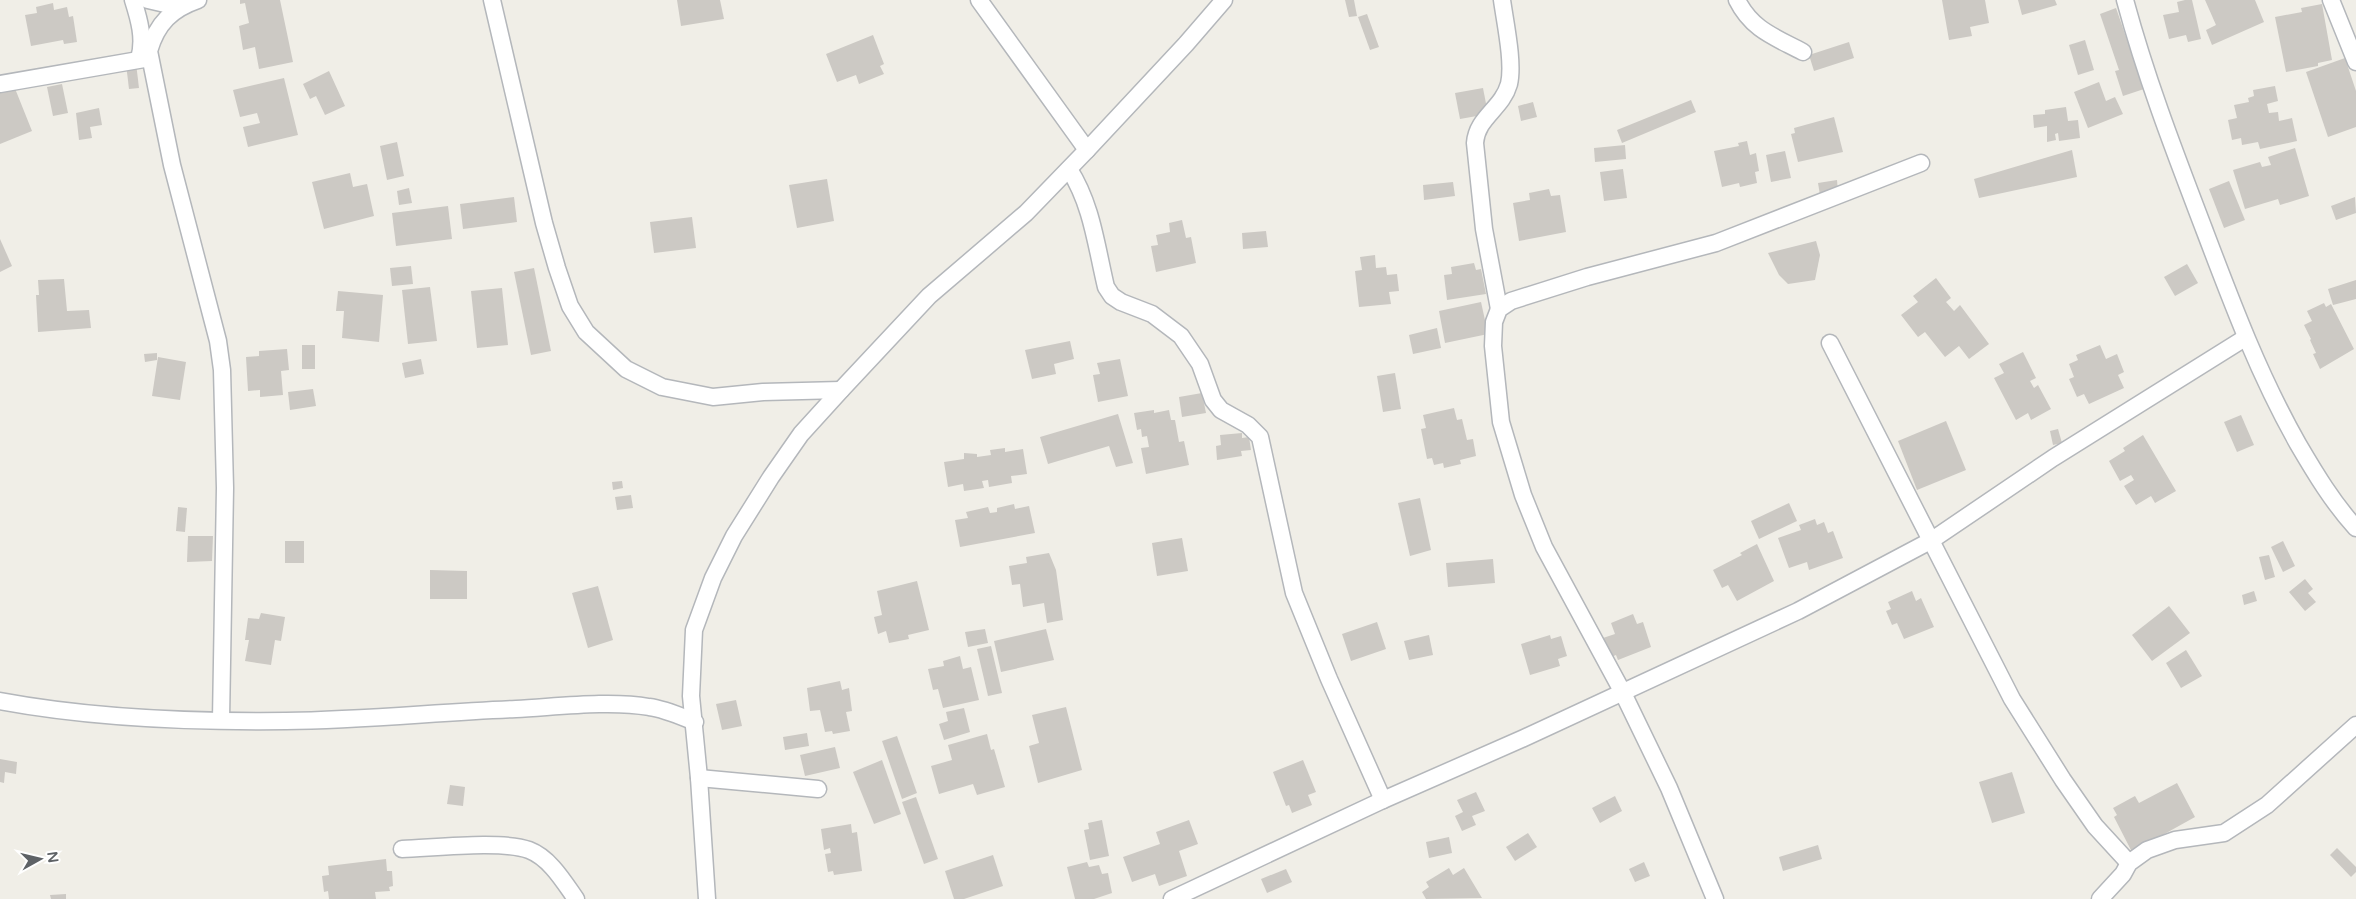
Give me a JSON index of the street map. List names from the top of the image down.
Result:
{
  "north": "right"
}
